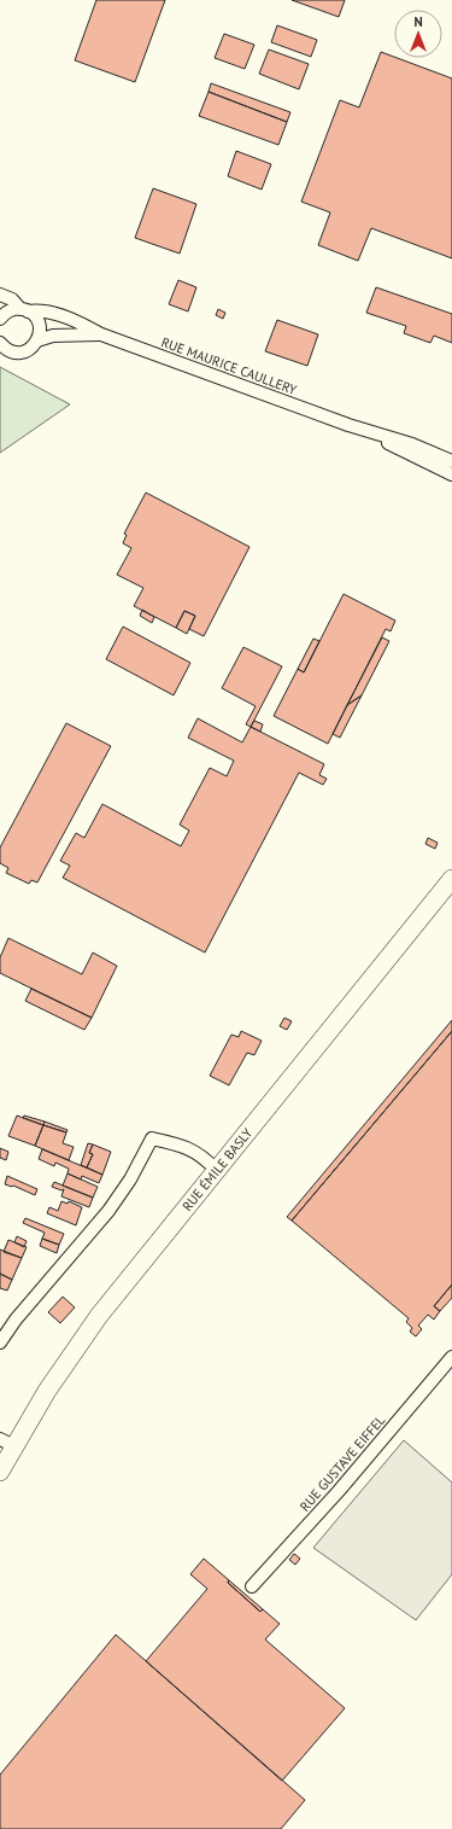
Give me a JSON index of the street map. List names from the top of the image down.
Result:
{
  "streets": {
    "street": ["RUE MAURICE CAULLERY", "RUE ÉMILE BASLY", "RUE GUSTAVE EIFFEL"]
  },
  "north": "top"
}
